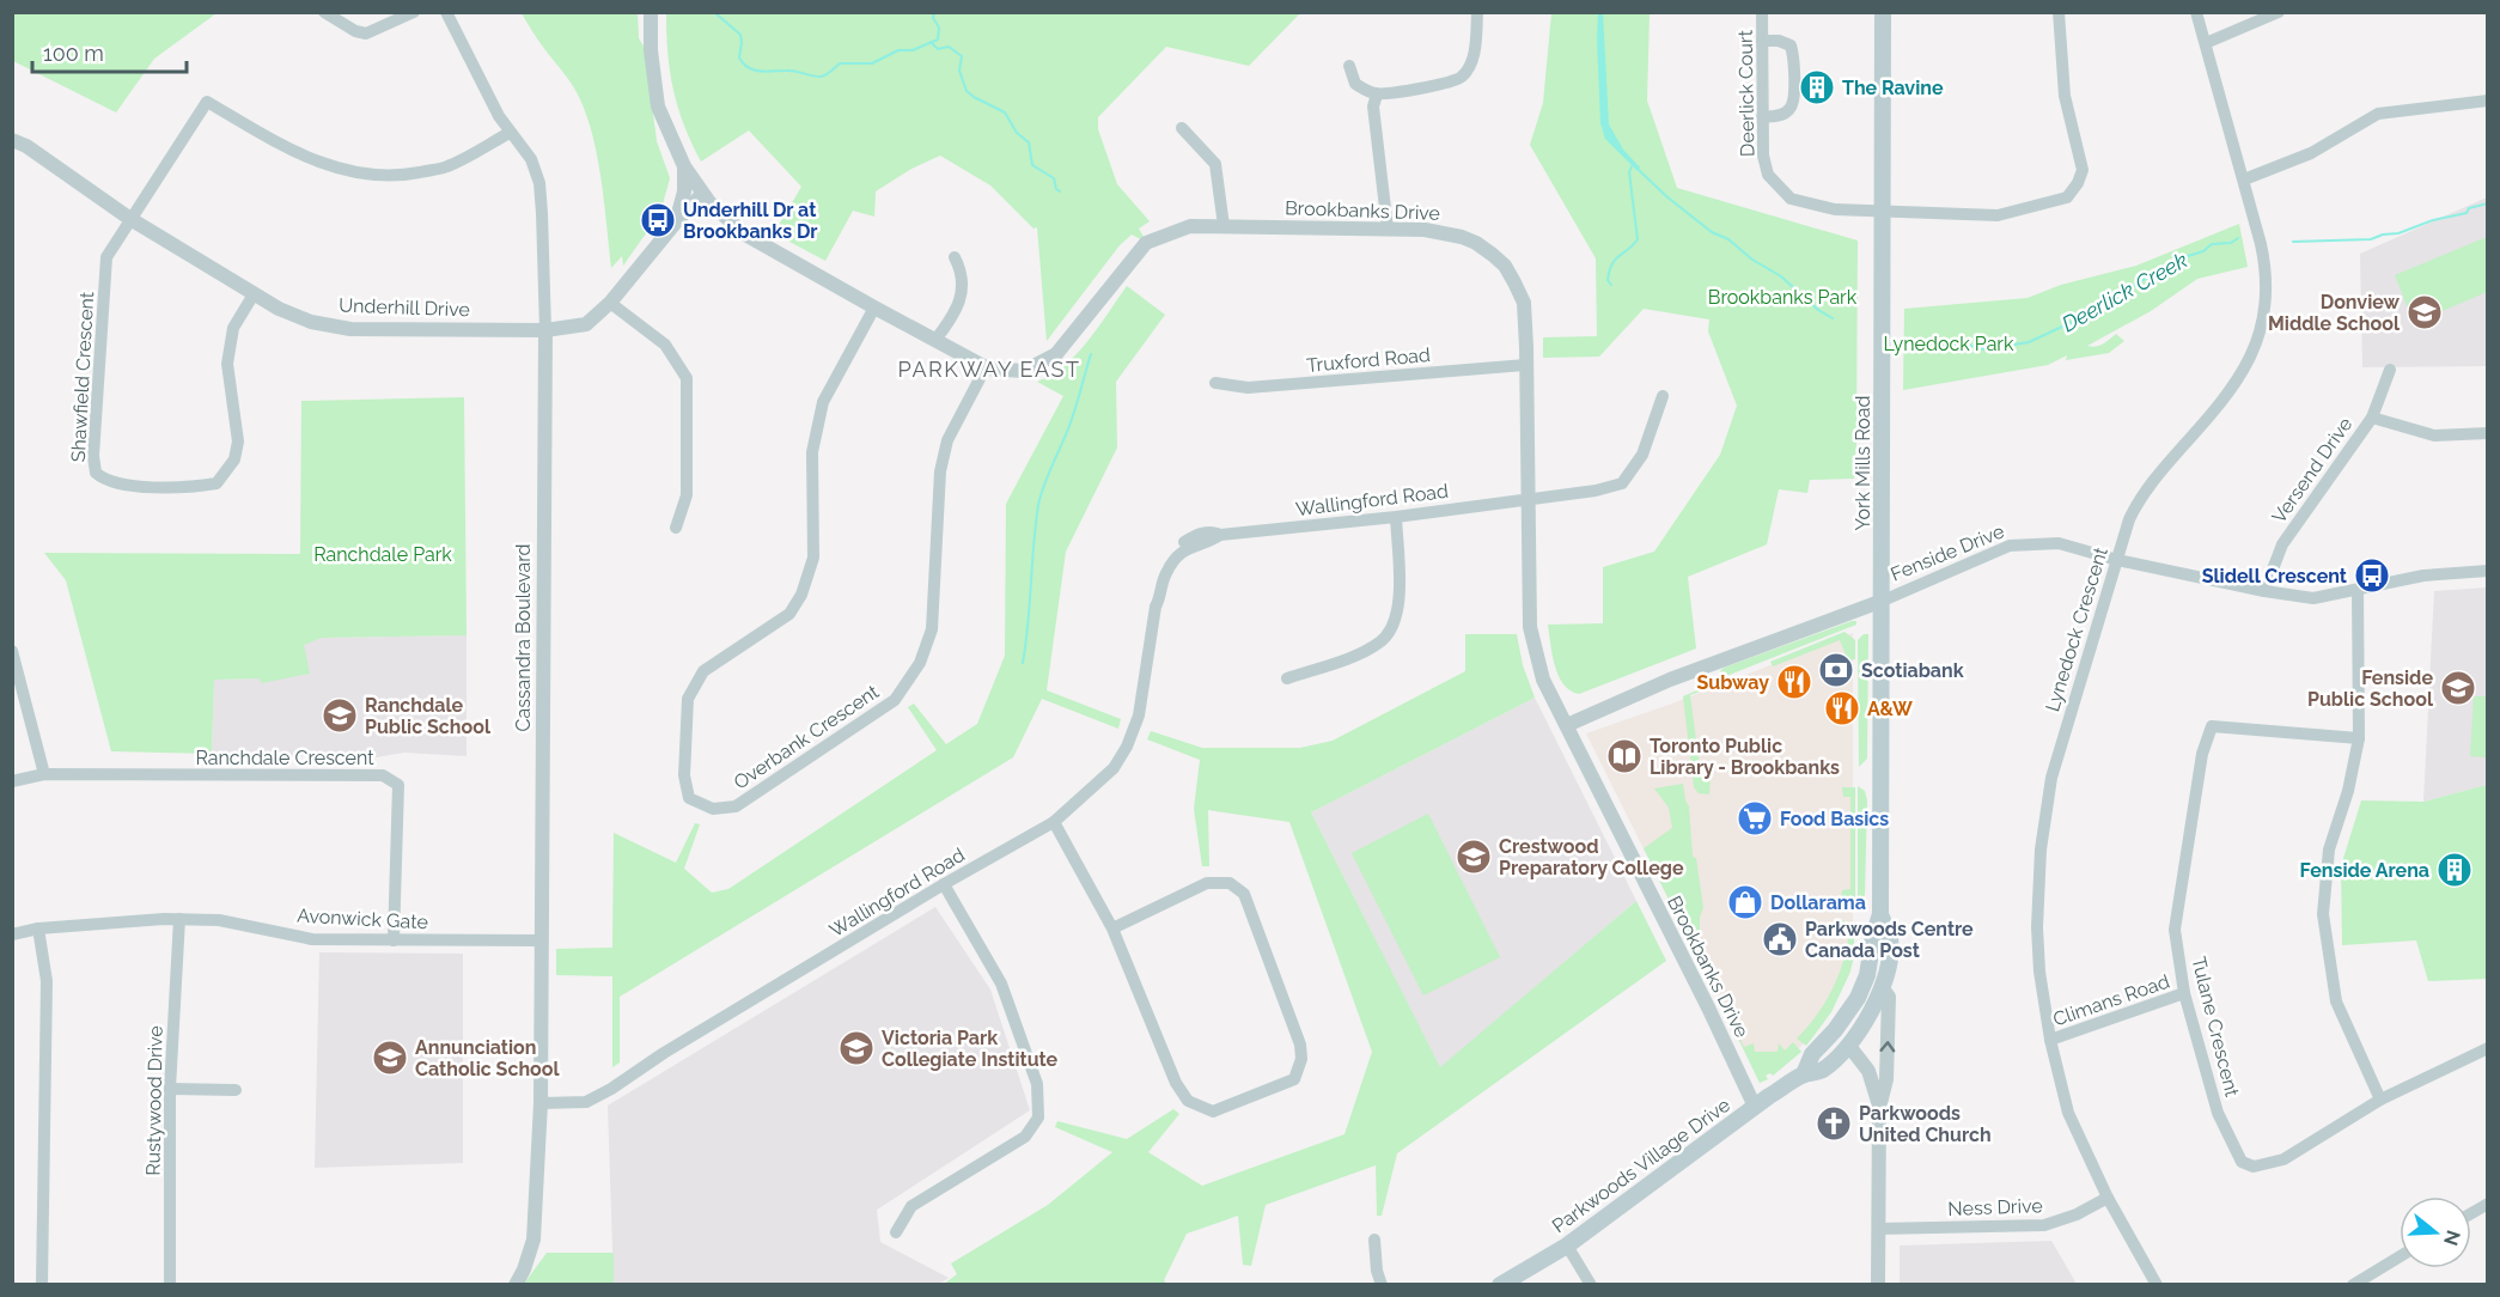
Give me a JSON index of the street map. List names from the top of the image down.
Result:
{
  "streets": {
    "main road": ["York Mills Road", "Parkwoods Village Drive"],
    "street": [
      "Deerlick Court",
      "Brookbanks Drive",
      "Underhill Drive",
      "Truxford Road",
      "Shawfield Crescent",
      "Versend Drive",
      "Wallingford Road",
      "Fenside Drive",
      "Lynedock Crescent",
      "Cassandra Boulevard",
      "Overbank Crescent",
      "Ranchdale Crescent",
      "Avonwick Gate",
      "Climans Road",
      "Tulane Crescent",
      "Rustywood Drive",
      "Ness Drive"
    ]
  },
  "crossings": [
    ["Deerlick Court", "York Mills Road"],
    ["Brookbanks Drive", "Underhill Drive"],
    ["Brookbanks Drive", "Truxford Road"],
    ["Brookbanks Drive", "Wallingford Road"],
    ["Brookbanks Drive", "Fenside Drive"],
    ["Brookbanks Drive", "Overbank Crescent"],
    ["Brookbanks Drive", "Parkwoods Village Drive"],
    ["Underhill Drive", "Shawfield Crescent"],
    ["Underhill Drive", "Cassandra Boulevard"],
    ["York Mills Road", "Fenside Drive"],
    ["York Mills Road", "Parkwoods Village Drive"],
    ["York Mills Road", "Ness Drive"],
    ["Versend Drive", "Fenside Drive"],
    ["Wallingford Road", "Cassandra Boulevard"],
    ["Fenside Drive", "Lynedock Crescent"],
    ["Lynedock Crescent", "Climans Road"],
    ["Lynedock Crescent", "Ness Drive"],
    ["Cassandra Boulevard", "Avonwick Gate"],
    ["Ranchdale Crescent", "Avonwick Gate"],
    ["Avonwick Gate", "Rustywood Drive"],
    ["Climans Road", "Tulane Crescent"]
  ],
  "districts": ["PARKWAY EAST"],
  "water": ["Deerlick Creek"],
  "parks": ["Brookbanks Park", "Lynedock Park", "Ranchdale Park"],
  "places": {
    "building": ["The Ravine", "Fenside Arena"],
    "bus stop": ["Underhill Dr at Brookbanks Dr", "Slidell Crescent"],
    "school or university": [
      "Donview Middle School",
      "Fenside Public School",
      "Ranchdale Public School",
      "Crestwood Preparatory College",
      "Victoria Park Collegiate Institute",
      "Annunciation Catholic School"
    ],
    "bank": ["Scotiabank"],
    "restaurant": ["Subway", "A&W"],
    "library": ["Toronto Public Library - Brookbanks"],
    "supermarket": ["Food Basics"],
    "shop": ["Dollarama"],
    "public building": ["Parkwoods Centre Canada Post"],
    "church": ["Parkwoods United Church"]
  },
  "scale_bar": "100 m",
  "north": "right"
}
